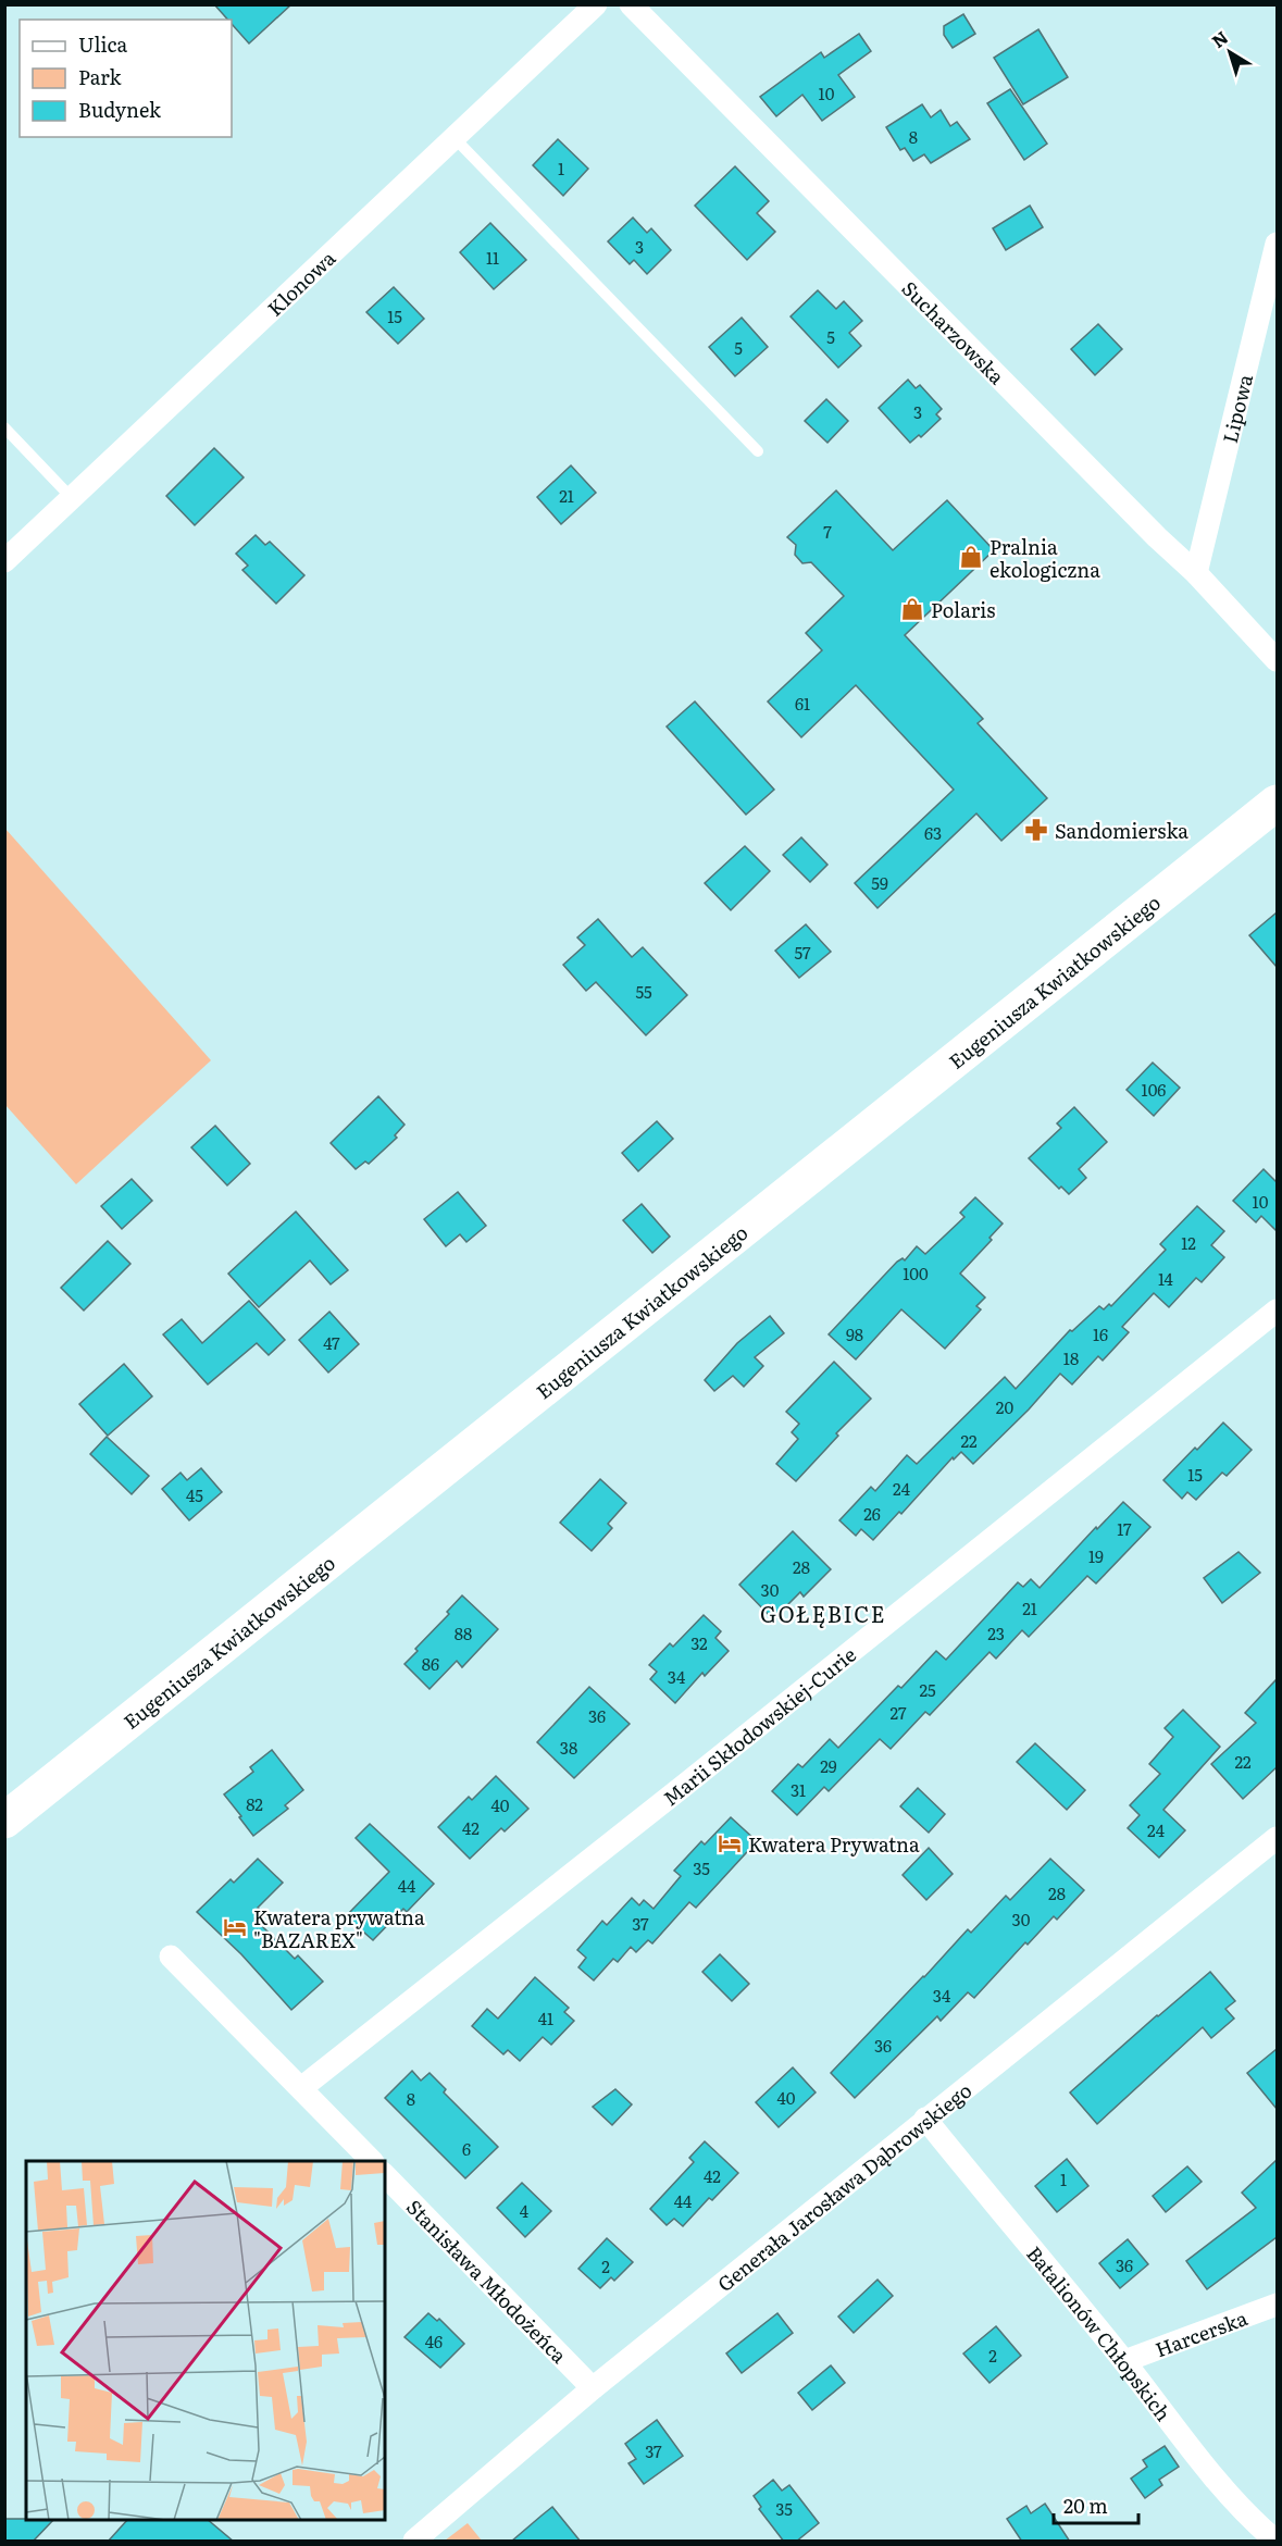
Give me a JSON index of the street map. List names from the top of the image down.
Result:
{
  "streets": {
    "main road": ["Eugeniusza Kwiatkowskiego"],
    "street": [
      "Klonowa",
      "Sucharzowska",
      "Lipowa",
      "Marii Skłodowskiej-Curie",
      "Generała Jarosława Dąbrowskiego",
      "Stanisława Młodożeńca",
      "Batalionów Chłopskich",
      "Harcerska"
    ]
  },
  "crossings": [
    ["Sucharzowska", "Lipowa"],
    ["Generała Jarosława Dąbrowskiego", "Stanisława Młodożeńca"],
    ["Generała Jarosława Dąbrowskiego", "Batalionów Chłopskich"],
    ["Batalionów Chłopskich", "Harcerska"]
  ],
  "districts": ["GOŁĘBICE"],
  "places": {
    "shop": ["Pralnia ekologiczna", "Polaris"],
    "pharmacy": ["Sandomierska"],
    "hotel": ["Kwatera Prywatna", "Kwatera prywatna \"BAZAREX\""]
  },
  "house_numbers": [
    "10",
    "8",
    "1",
    "3",
    "11",
    "15",
    "5",
    "5",
    "3",
    "21",
    "7",
    "61",
    "63",
    "59",
    "57",
    "55",
    "106",
    "10",
    "12",
    "100",
    "14",
    "98",
    "16",
    "47",
    "18",
    "20",
    "22",
    "15",
    "24",
    "45",
    "26",
    "17",
    "19",
    "28",
    "30",
    "21",
    "88",
    "23",
    "32",
    "86",
    "34",
    "25",
    "27",
    "36",
    "38",
    "22",
    "29",
    "31",
    "82",
    "40",
    "42",
    "24",
    "35",
    "44",
    "28",
    "30",
    "37",
    "34",
    "41",
    "36",
    "40",
    "8",
    "6",
    "42",
    "1",
    "44",
    "4",
    "36",
    "2",
    "46",
    "2",
    "37",
    "35"
  ],
  "legend": ["Ulica", "Park", "Budynek"],
  "scale_bar": "20 m",
  "north": "top left"
}
